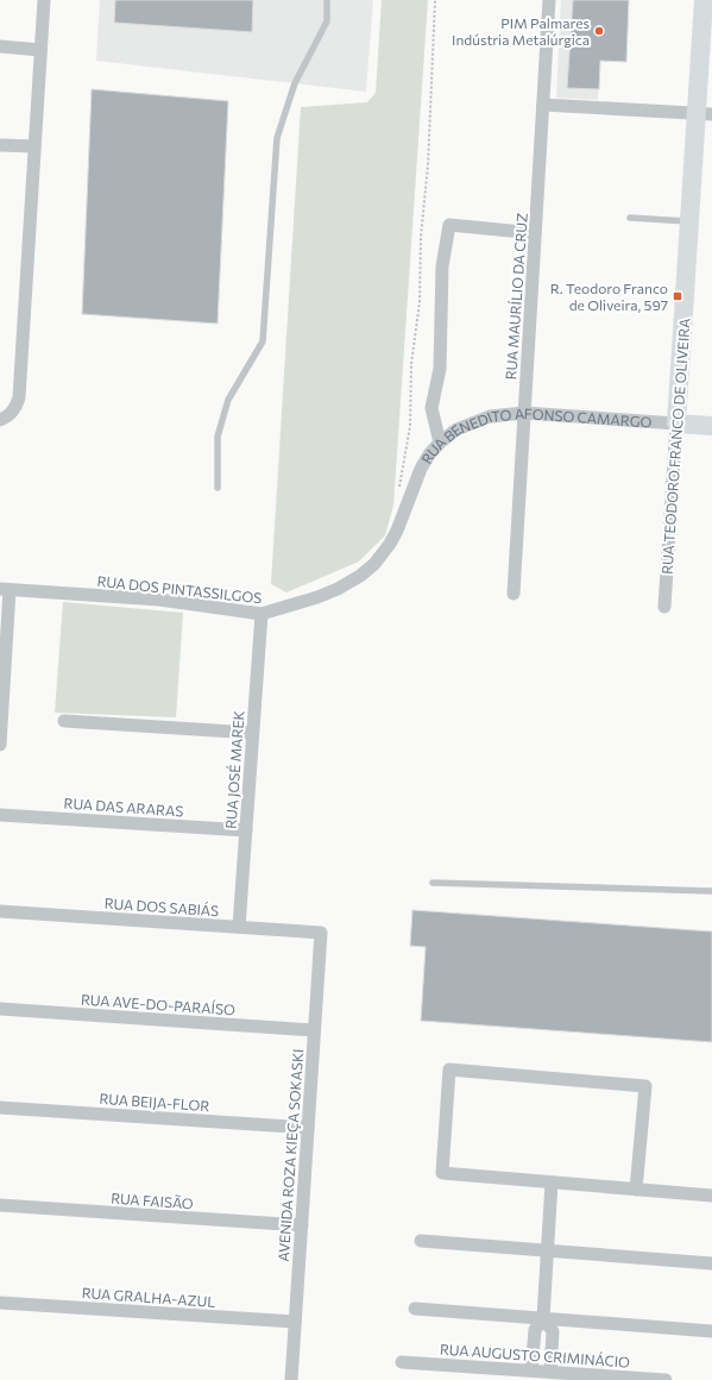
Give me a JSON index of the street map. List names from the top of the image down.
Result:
{
  "streets": {
    "main road": ["RUA BENEDITO AFONSO CAMARGO", "RUA TEODORO FRANCO DE OLIVEIRA"],
    "street": [
      "RUA MAURÍLIO DA CRUZ",
      "RUA DOS PINTASSILGOS",
      "RUA JOSÉ MAREK",
      "RUA DAS ARARAS",
      "RUA DOS SABIÁS",
      "RUA AVE-DO-PARAÍSO",
      "RUA BEIJA-FLOR",
      "AVENIDA ROZA KIEÇA SOKASKI",
      "RUA FAISÃO",
      "RUA GRALHA-AZUL",
      "RUA AUGUSTO CRIMINÁCIO"
    ]
  },
  "crossings": [
    ["RUA MAURÍLIO DA CRUZ", "RUA BENEDITO AFONSO CAMARGO"],
    ["RUA BENEDITO AFONSO CAMARGO", "RUA TEODORO FRANCO DE OLIVEIRA"],
    ["RUA BENEDITO AFONSO CAMARGO", "RUA DOS PINTASSILGOS"],
    ["RUA DOS PINTASSILGOS", "RUA JOSÉ MAREK"],
    ["RUA JOSÉ MAREK", "RUA DAS ARARAS"],
    ["RUA JOSÉ MAREK", "RUA DOS SABIÁS"],
    ["RUA DOS SABIÁS", "AVENIDA ROZA KIEÇA SOKASKI"],
    ["RUA AVE-DO-PARAÍSO", "AVENIDA ROZA KIEÇA SOKASKI"],
    ["RUA BEIJA-FLOR", "AVENIDA ROZA KIEÇA SOKASKI"],
    ["AVENIDA ROZA KIEÇA SOKASKI", "RUA FAISÃO"],
    ["AVENIDA ROZA KIEÇA SOKASKI", "RUA GRALHA-AZUL"]
  ],
  "places": {
    "other": ["PIM Palmares Indústria Metalúrgica"],
    "transit": ["R. Teodoro Franco de Oliveira, 597"]
  }
}
